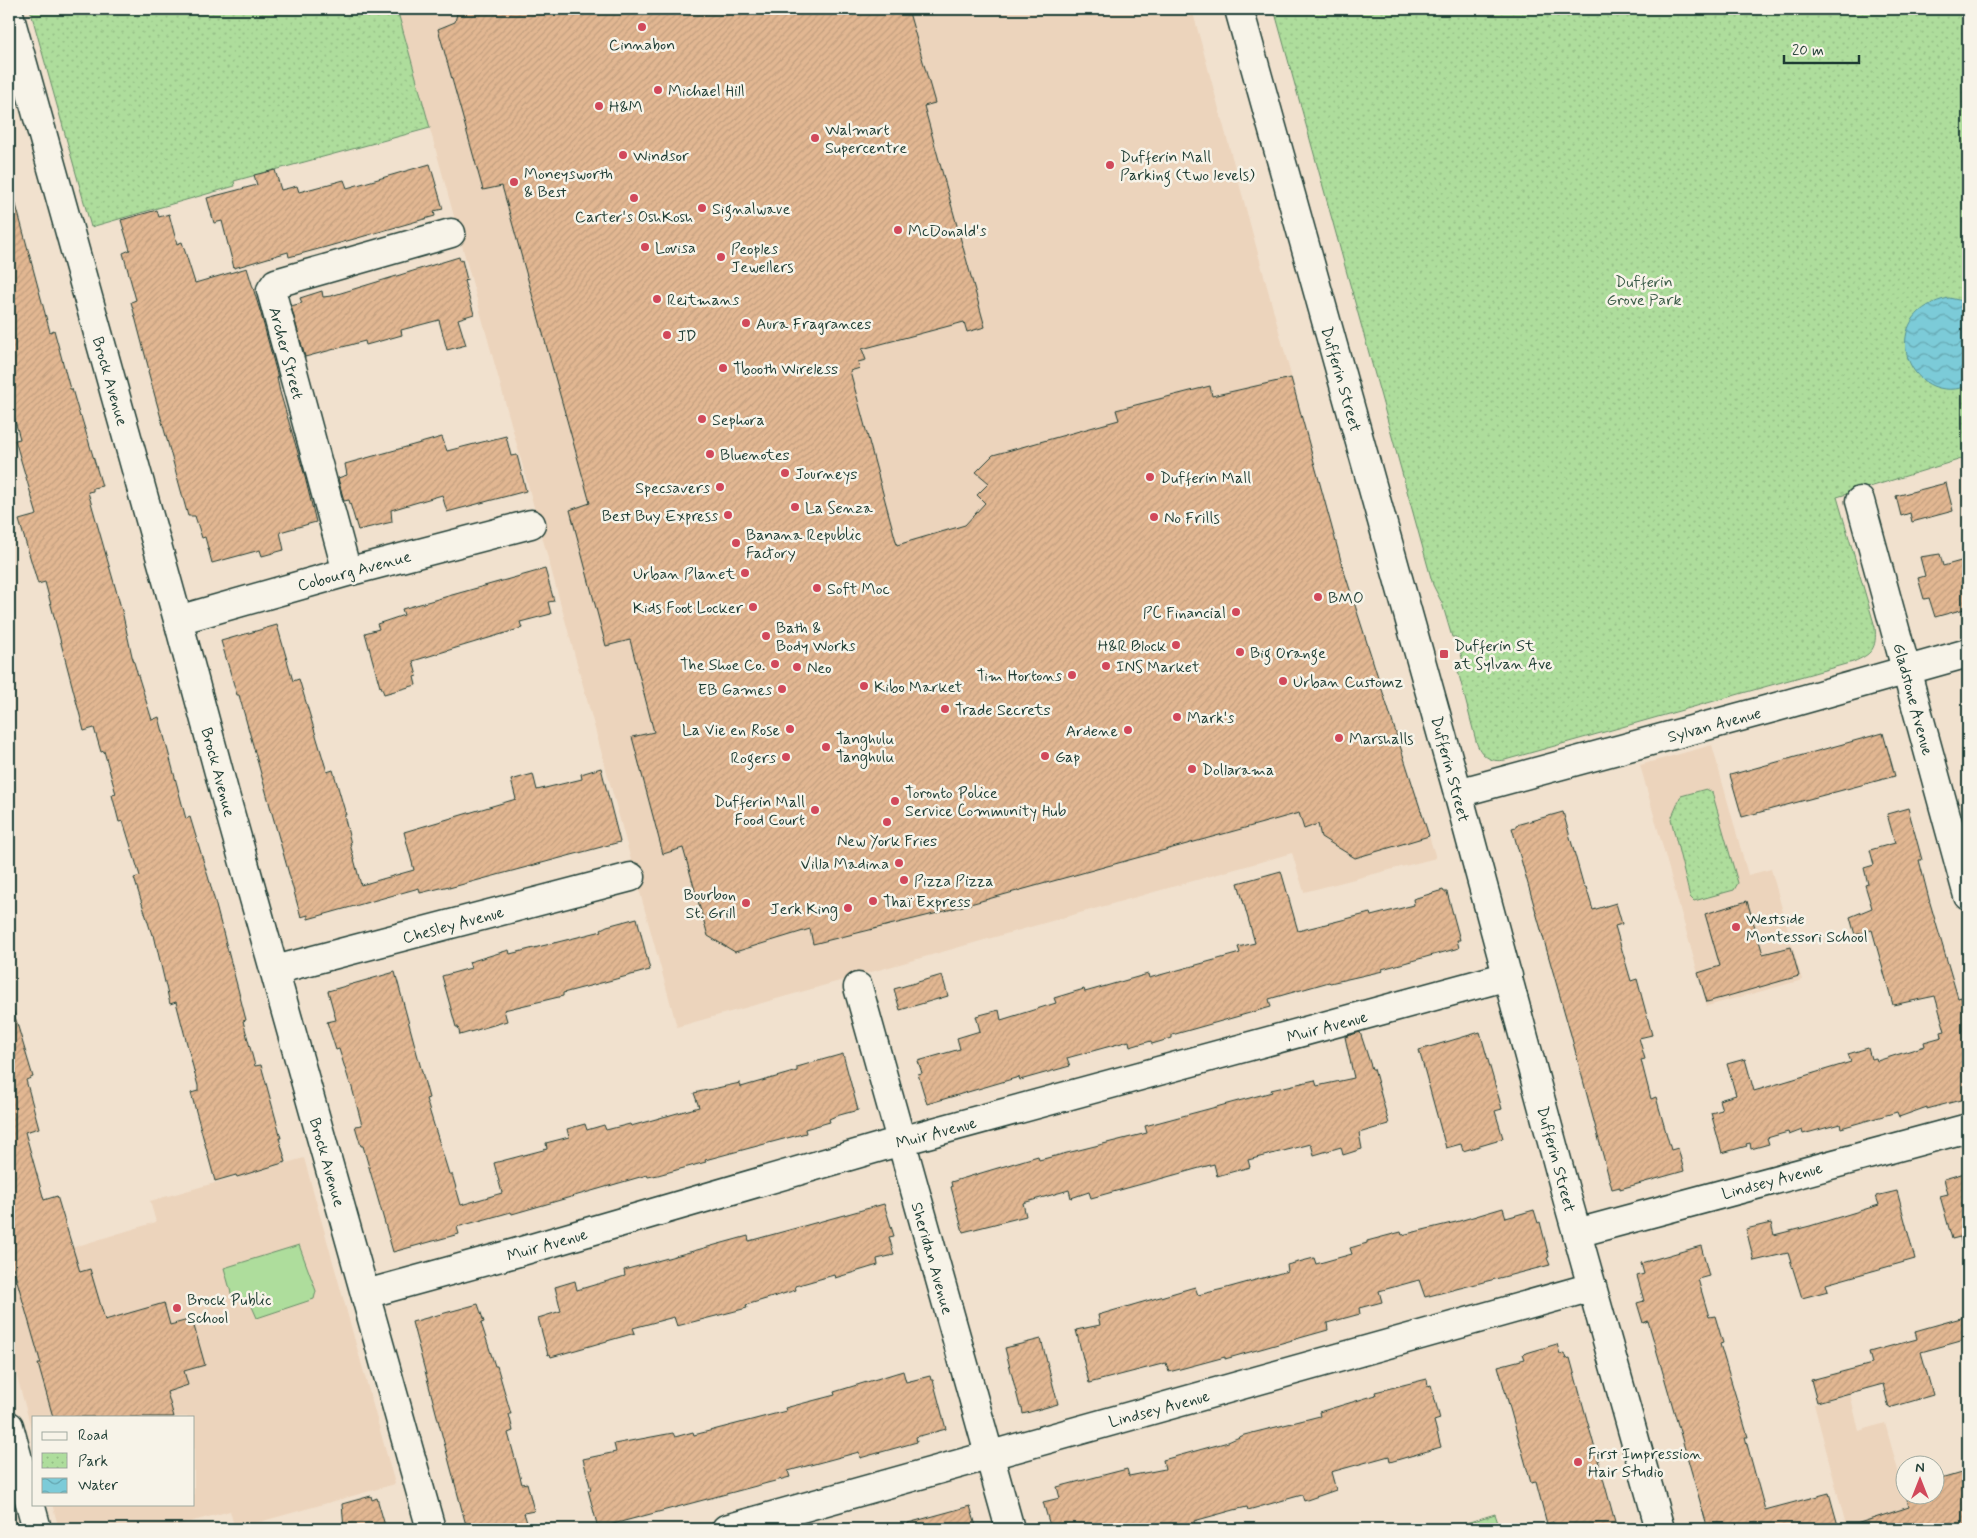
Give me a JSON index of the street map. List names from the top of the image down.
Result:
{
  "streets": {
    "street": [
      "Archer Street",
      "Dufferin Street",
      "Brock Avenue",
      "Cobourg Avenue",
      "Gladstone Avenue",
      "Sylvan Avenue",
      "Chesley Avenue",
      "Muir Avenue",
      "Lindsey Avenue",
      "Sheridan Avenue"
    ]
  },
  "crossings": [
    ["Archer Street", "Cobourg Avenue"],
    ["Dufferin Street", "Sylvan Avenue"],
    ["Dufferin Street", "Muir Avenue"],
    ["Dufferin Street", "Lindsey Avenue"],
    ["Brock Avenue", "Cobourg Avenue"],
    ["Brock Avenue", "Chesley Avenue"],
    ["Brock Avenue", "Muir Avenue"],
    ["Gladstone Avenue", "Sylvan Avenue"],
    ["Muir Avenue", "Sheridan Avenue"],
    ["Lindsey Avenue", "Sheridan Avenue"]
  ],
  "parks": ["Dufferin Grove Park"],
  "places": {
    "other": [
      "Cinnabon",
      "Michael Hill",
      "H&M",
      "Walmart Supercentre",
      "Windsor",
      "Dufferin Mall Parking (two levels)",
      "Moneysworth & Best",
      "Carter's OshKosh",
      "Signalwave",
      "McDonald's",
      "Lovisa",
      "Peoples Jewellers",
      "Reitmans",
      "Aura Fragrances",
      "JD",
      "Tbooth Wireless",
      "Sephora",
      "Bluenotes",
      "Journeys",
      "Dufferin Mall",
      "Specsavers",
      "La Senza",
      "Best Buy Express",
      "No Frills",
      "Banana Republic Factory",
      "Urban Planet",
      "Soft Moc",
      "BMO",
      "Kids Foot Locker",
      "PC Financial",
      "Bath & Body Works",
      "H&R Block",
      "Big Orange",
      "The Shoe Co.",
      "INS Market",
      "Neo",
      "Tim Hortons",
      "Urban Customz",
      "Kibo Market",
      "EB Games",
      "Trade Secrets",
      "Mark's",
      "La Vie en Rose",
      "Ardene",
      "Marshalls",
      "Tanghulu Tanghulu",
      "Gap",
      "Rogers",
      "Dollarama",
      "Toronto Police Service Community Hub",
      "Dufferin Mall Food Court",
      "New York Fries",
      "Villa Madina",
      "Pizza Pizza",
      "Thaï Express",
      "Bourbon St. Grill",
      "Jerk King",
      "Westside Montessori School",
      "Brock Public School",
      "First Impression Hair Studio"
    ],
    "transit": ["Dufferin St at Sylvan Ave"]
  },
  "legend": ["Road", "Park", "Water"],
  "scale_bar": "20 m",
  "north": "top"
}
